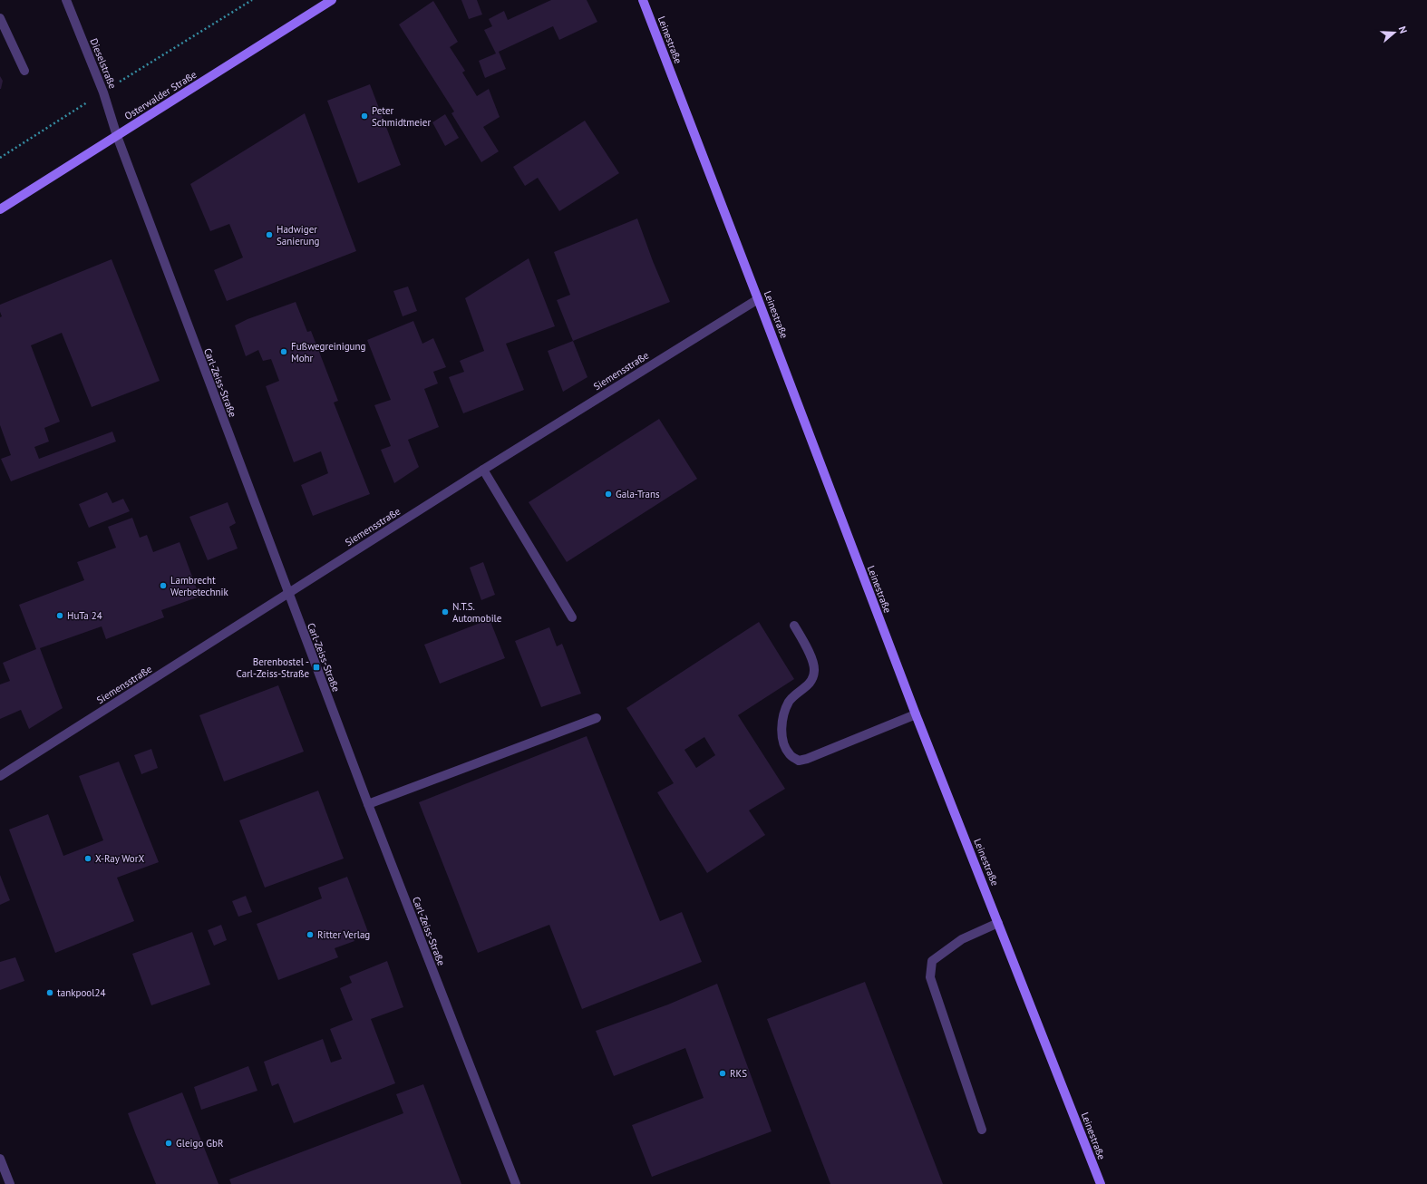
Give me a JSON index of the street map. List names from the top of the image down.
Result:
{
  "streets": {
    "street": [
      "Leinestraße",
      "Dieselstraße",
      "Osterwalder Straße",
      "Siemensstraße",
      "Carl-Zeiss-Straße"
    ]
  },
  "crossings": [
    ["Leinestraße", "Siemensstraße"],
    ["Dieselstraße", "Osterwalder Straße"],
    ["Dieselstraße", "Carl-Zeiss-Straße"],
    ["Osterwalder Straße", "Carl-Zeiss-Straße"],
    ["Siemensstraße", "Carl-Zeiss-Straße"]
  ],
  "places": {
    "other": [
      "Peter Schmidtmeier",
      "Hadwiger Sanierung",
      "Fußwegreinigung Mohr",
      "Gala-Trans",
      "Lambrecht Werbetechnik",
      "N.T.S. Automobile",
      "HuTa 24",
      "X-Ray WorX",
      "Ritter Verlag",
      "tankpool24",
      "RKS",
      "Gleigo GbR"
    ],
    "transit": ["Berenbostel - Carl-Zeiss-Straße"]
  },
  "north": "right"
}
